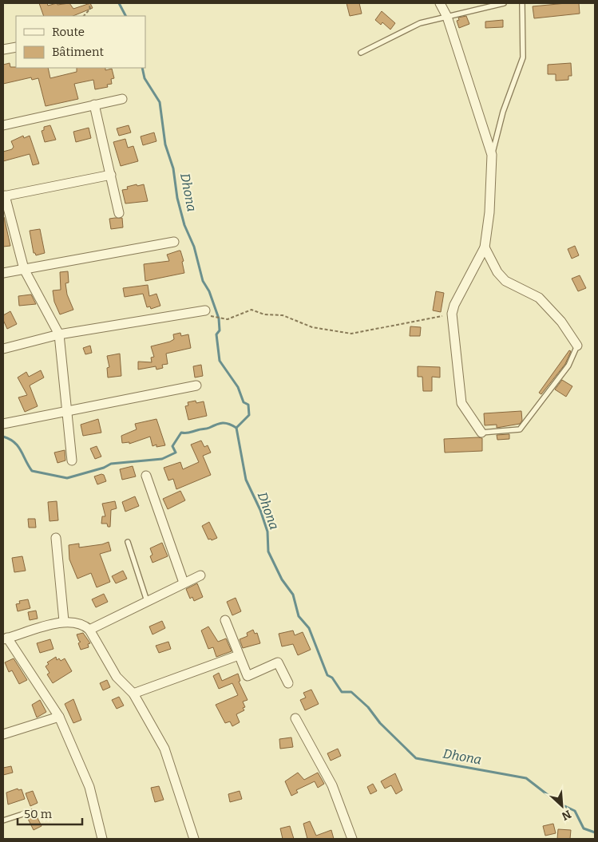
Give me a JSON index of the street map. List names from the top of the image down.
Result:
{
  "water": ["Dhona"],
  "legend": ["Route", "Bâtiment"],
  "scale_bar": "50 m",
  "north": "bottom right"
}
